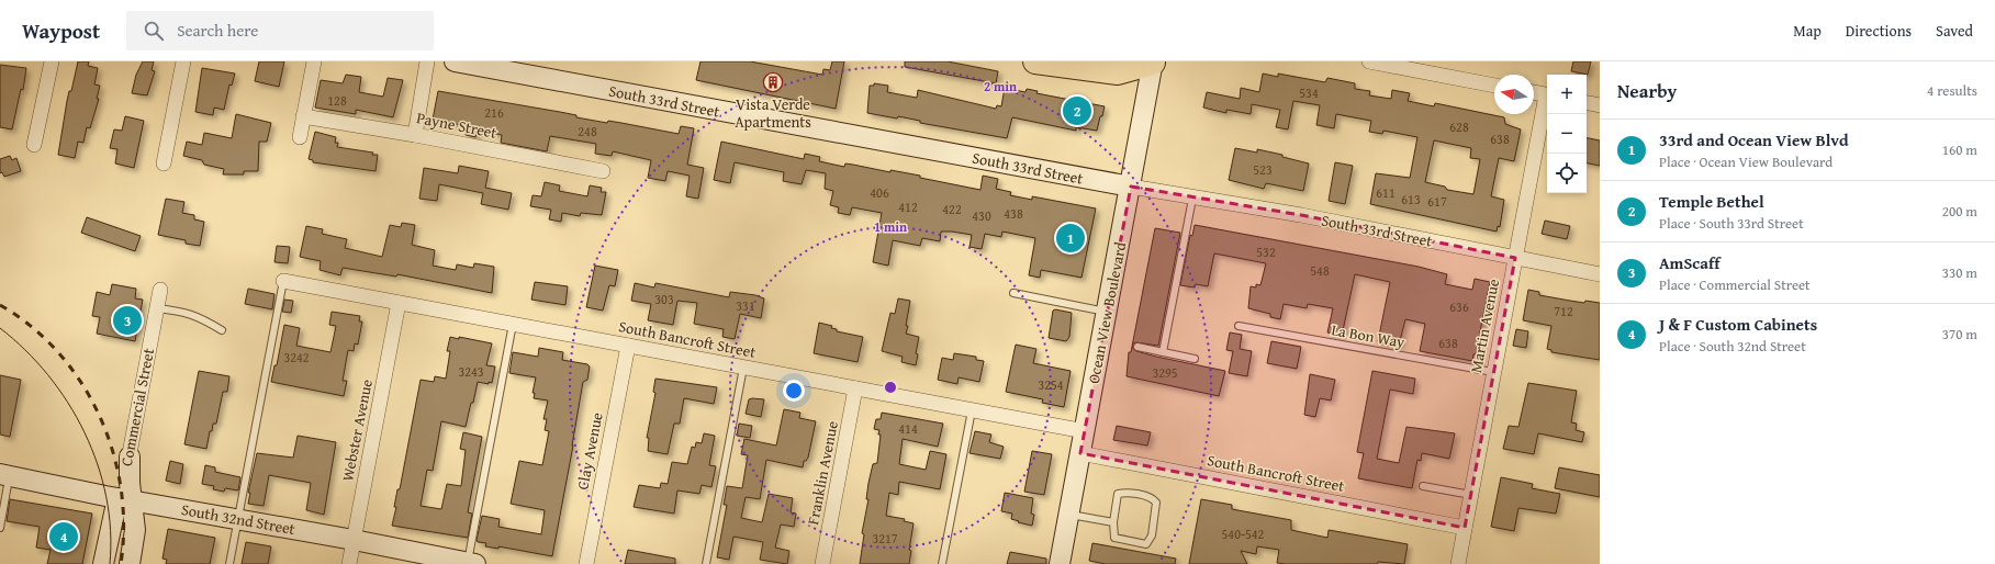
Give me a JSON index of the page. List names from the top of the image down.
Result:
{
  "streets": {
    "main road": ["South 33rd Street", "Ocean View Boulevard", "South 32nd Street"],
    "street": [
      "Payne Street",
      "Martin Avenue",
      "South Bancroft Street",
      "Commercial Street",
      "Webster Avenue",
      "Clay Avenue",
      "Franklin Avenue"
    ],
    "lane": ["La Bon Way"]
  },
  "crossings": [
    ["South 33rd Street", "Ocean View Boulevard"],
    ["South 33rd Street", "Martin Avenue"],
    ["Ocean View Boulevard", "South Bancroft Street"],
    ["Martin Avenue", "La Bon Way"],
    ["Martin Avenue", "South Bancroft Street"],
    ["South Bancroft Street", "Webster Avenue"],
    ["South Bancroft Street", "Clay Avenue"],
    ["South Bancroft Street", "Franklin Avenue"],
    ["Webster Avenue", "South 32nd Street"]
  ],
  "places": {
    "building": ["Vista Verde Apartments"]
  },
  "house_numbers": [
    "534",
    "128",
    "216",
    "628",
    "248",
    "638",
    "523",
    "406",
    "611",
    "613",
    "617",
    "412",
    "422",
    "438",
    "430",
    "532",
    "548",
    "303",
    "331",
    "636",
    "712",
    "638",
    "3242",
    "3243",
    "3295",
    "3254",
    "414",
    "540-542",
    "3217"
  ],
  "north": "left",
  "page": {
    "header": "Waypost",
    "search": "Search here",
    "nav": ["Map", "Directions", "Saved"],
    "heading": ["Nearby", "4 results"],
    "map_buttons": ["+", "−"],
    "pins": [
      "2",
      "1",
      "3",
      "4"
    ],
    "list": [
      {
        "mark": "1",
        "name": "33rd and Ocean View Blvd",
        "note": "Place · Ocean View Boulevard",
        "value": "160 m"
      },
      {
        "mark": "2",
        "name": "Temple Bethel",
        "note": "Place · South 33rd Street",
        "value": "200 m"
      },
      {
        "mark": "3",
        "name": "AmScaff",
        "note": "Place · Commercial Street",
        "value": "330 m"
      },
      {
        "mark": "4",
        "name": "J & F Custom Cabinets",
        "note": "Place · South 32nd Street",
        "value": "370 m"
      }
    ]
  },
  "rings": ["2 min", "1 min"]
}
